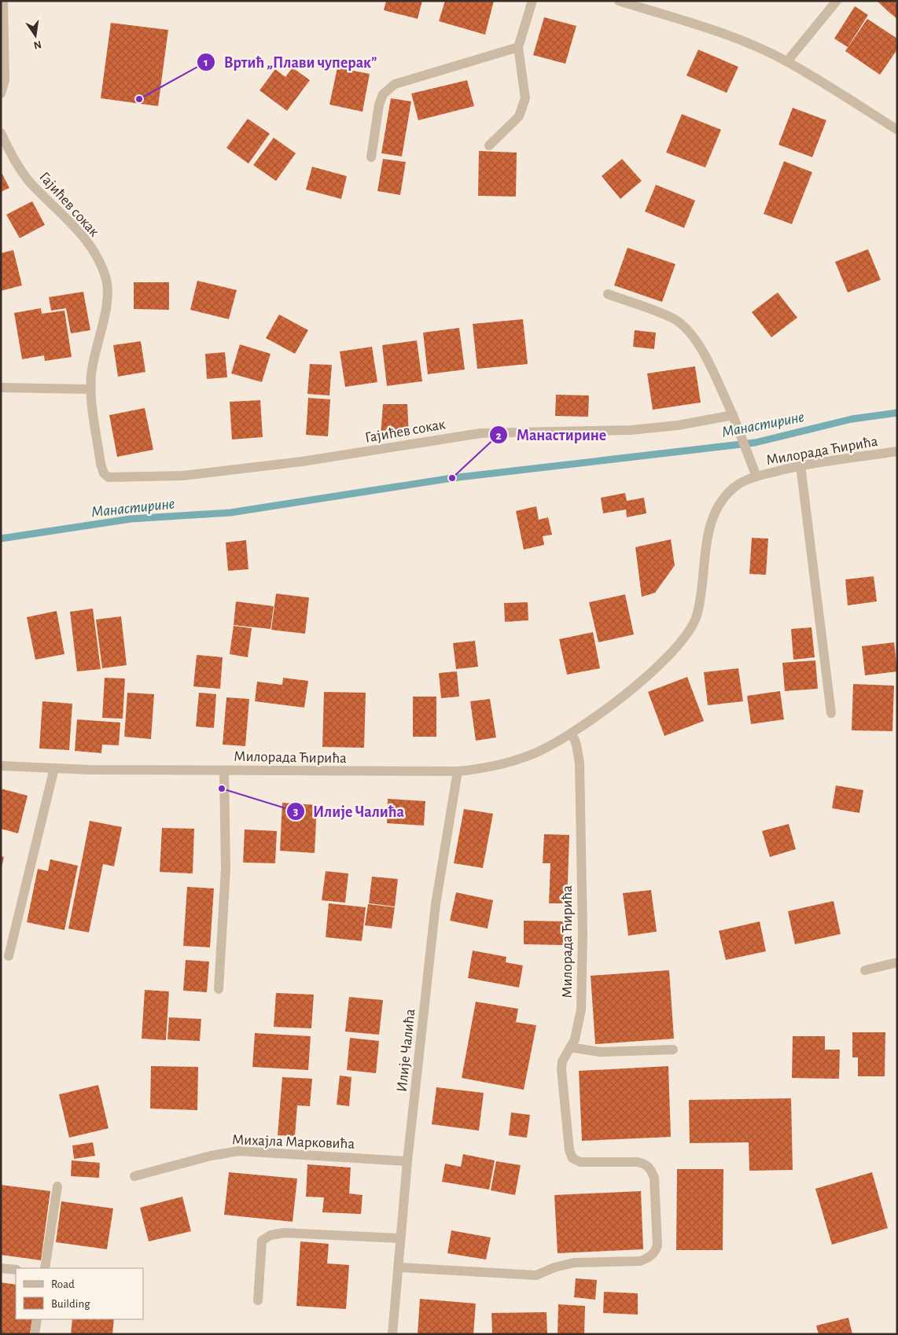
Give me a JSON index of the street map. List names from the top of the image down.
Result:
{
  "streets": {
    "street": [
      "Гајићев сокак",
      "Милорада Ћирића",
      "Илије Чалића",
      "Михајла Марковића"
    ]
  },
  "crossings": [
    ["Милорада Ћирића", "Илије Чалића"],
    ["Илије Чалића", "Михајла Марковића"]
  ],
  "water": ["Манастирине"],
  "places": ["Вртић „Плави чуперак”", "Манастирине", "Илије Чалића"],
  "legend": ["Road", "Building"],
  "north": "bottom"
}
